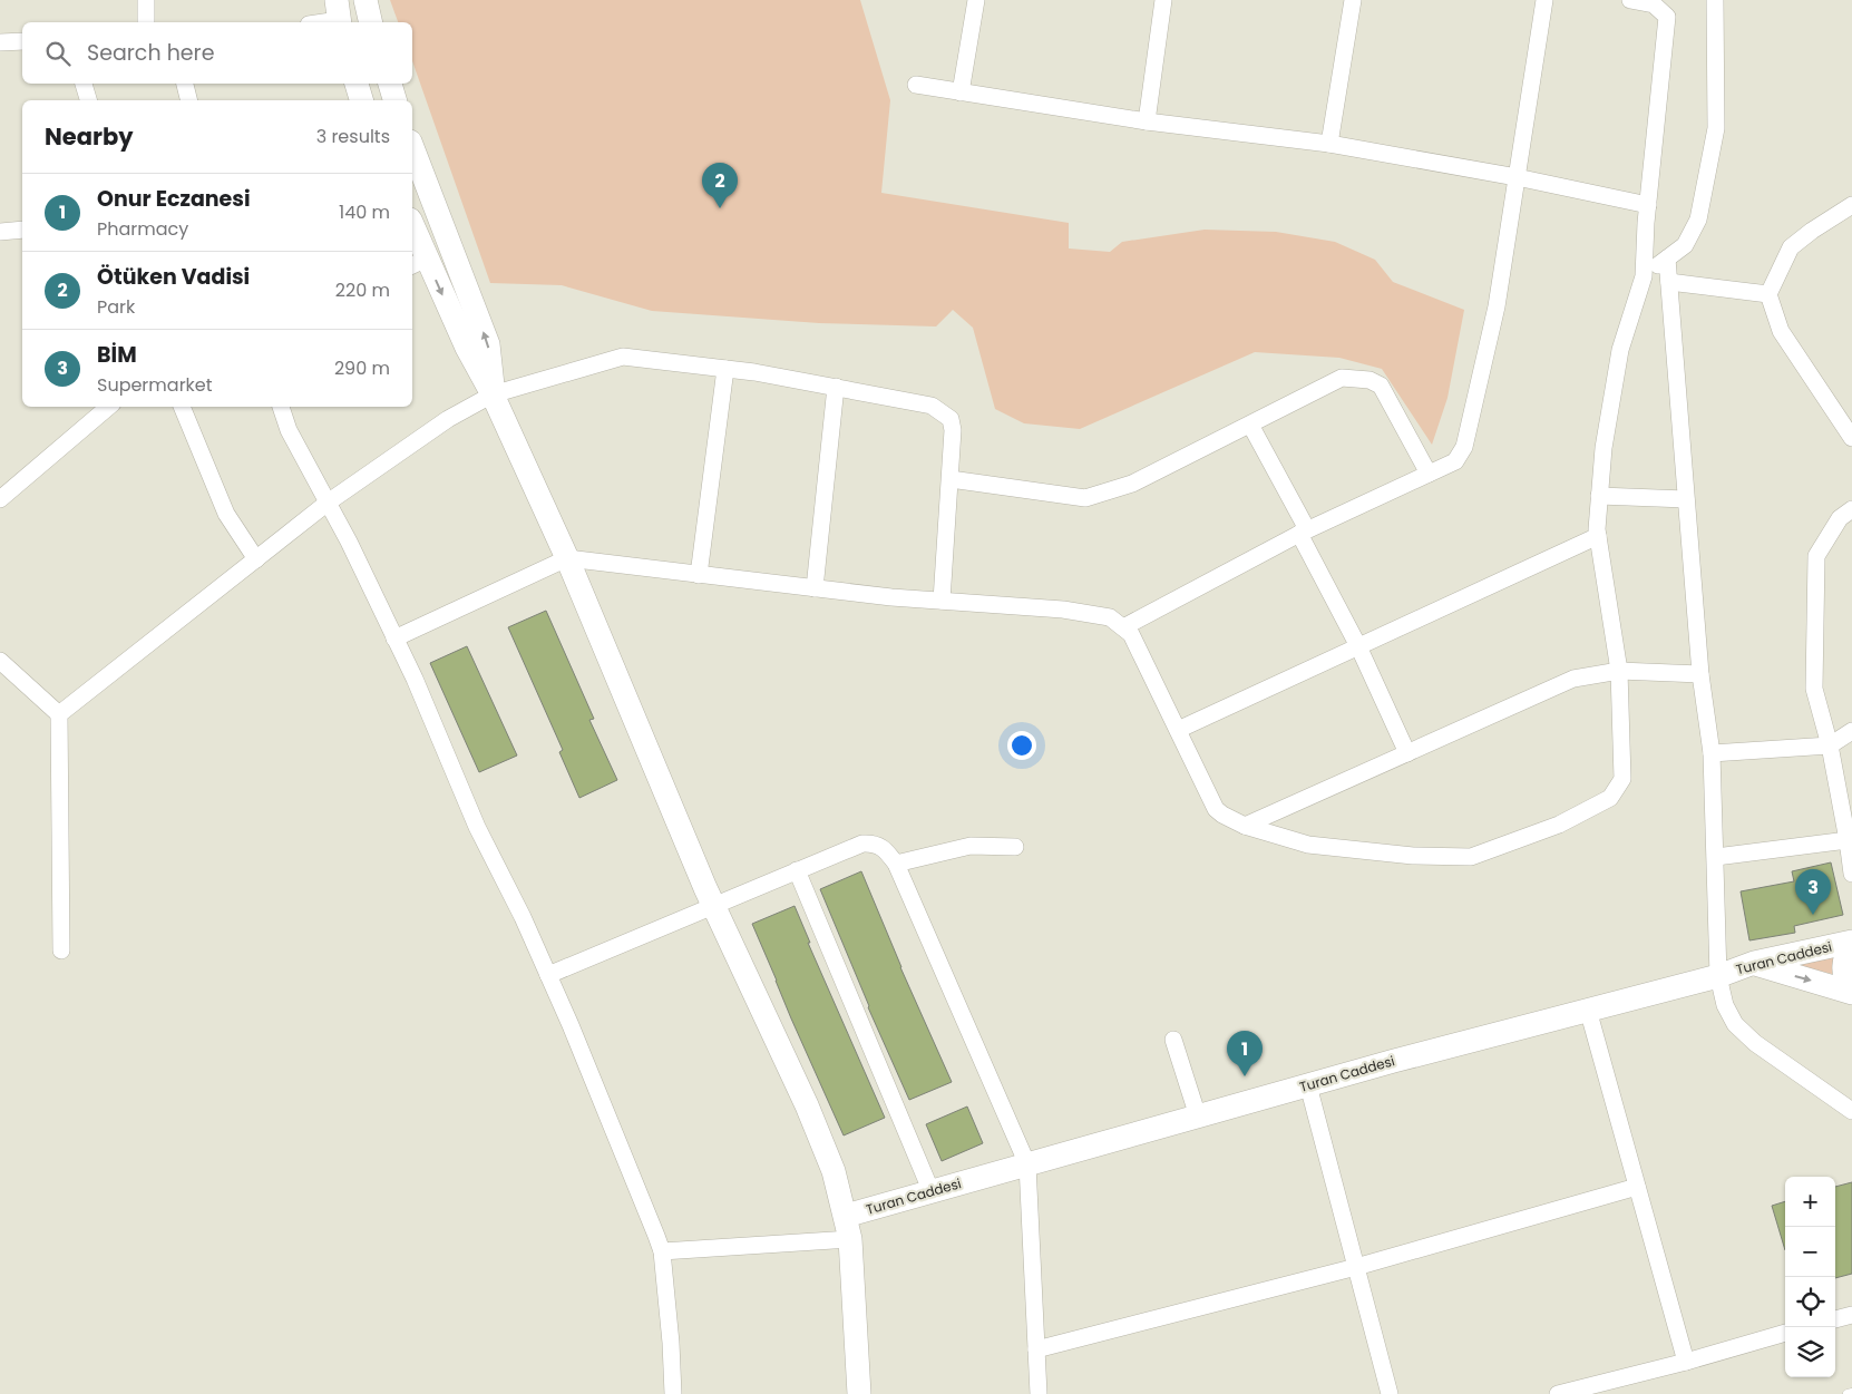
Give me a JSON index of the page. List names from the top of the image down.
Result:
{
  "streets": {
    "street": ["Turan Caddesi"]
  },
  "page": {
    "search": "Search here",
    "heading": ["Nearby", "3 results"],
    "pins": ["2", "3", "1"],
    "list": [
      {
        "mark": "1",
        "name": "Onur Eczanesi",
        "note": "Pharmacy",
        "value": "140 m"
      },
      {
        "mark": "2",
        "name": "Ötüken Vadisi",
        "note": "Park",
        "value": "220 m"
      },
      {
        "mark": "3",
        "name": "BİM",
        "note": "Supermarket",
        "value": "290 m"
      }
    ],
    "map_buttons": ["+", "−"]
  }
}
